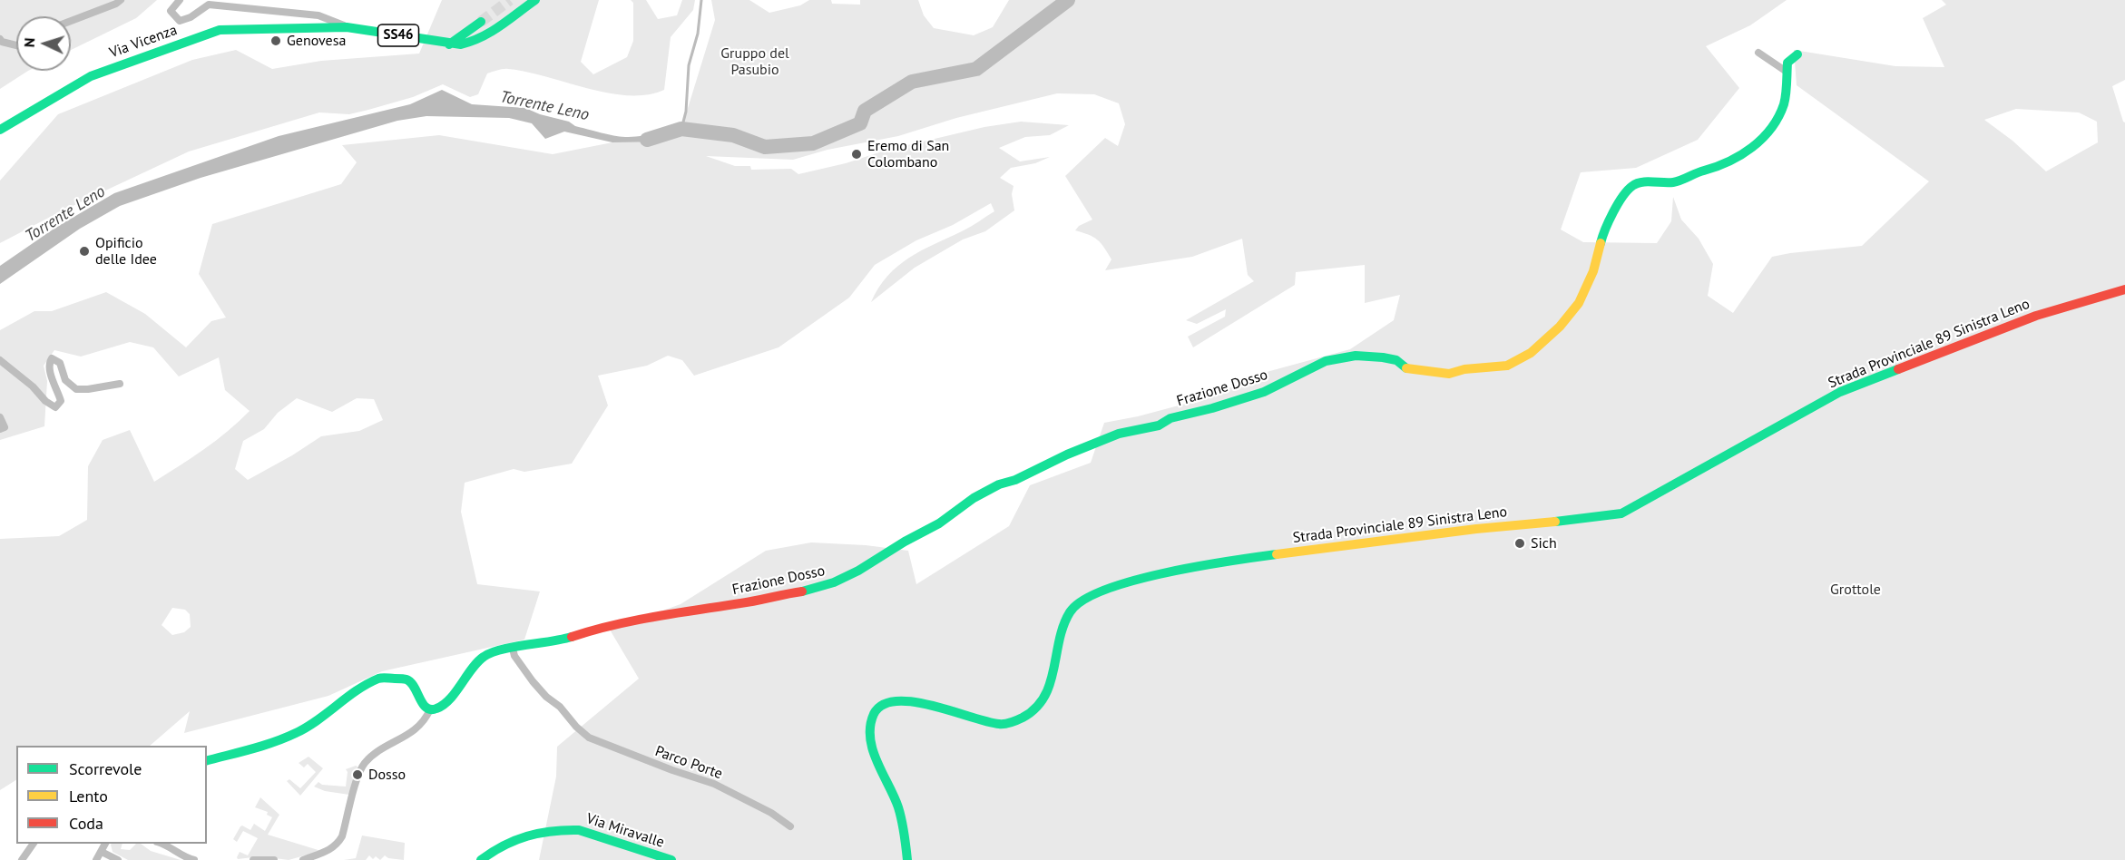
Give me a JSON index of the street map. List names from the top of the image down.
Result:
{
  "streets": {
    "street": [
      "SS46",
      "Via Vicenza",
      "Strada Provinciale 89 Sinistra Leno",
      "Frazione Dosso",
      "Parco Porte",
      "Via Miravalle"
    ]
  },
  "crossings": [
    ["SS46", "Via Vicenza"],
    ["Frazione Dosso", "Parco Porte"]
  ],
  "water": ["Torrente Leno"],
  "parks": ["Gruppo del Pasubio", "Grottole"],
  "places": [
    "Genovesa",
    "Eremo di San Colombano",
    "Opificio delle Idee",
    "Sich",
    "Dosso"
  ],
  "legend": ["Scorrevole", "Lento", "Coda"],
  "north": "left"
}
